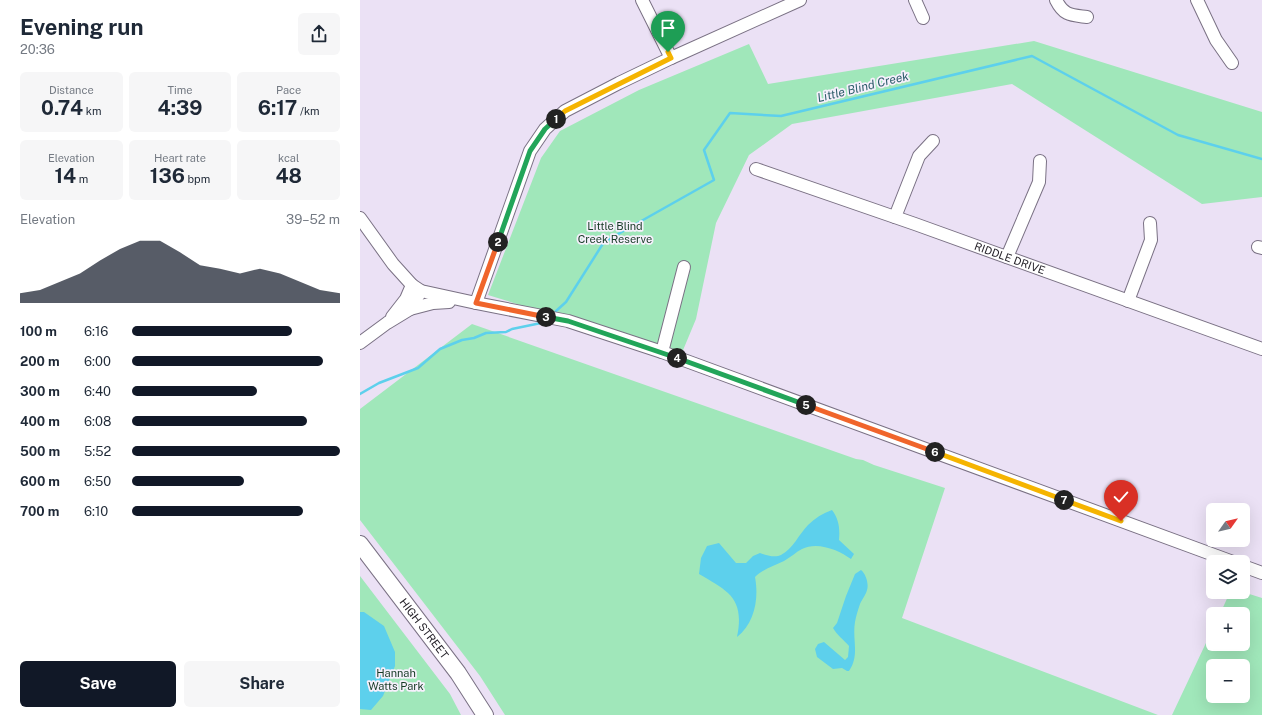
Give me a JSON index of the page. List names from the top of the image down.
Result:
{
  "streets": {
    "main road": ["HIGH STREET"],
    "street": ["RIDDLE DRIVE"]
  },
  "water": ["Little Blind Creek"],
  "parks": ["Little Blind Creek Reserve", "Hannah Watts Park"],
  "north": "top right",
  "page": {
    "heading": ["Evening run", "20:36"],
    "stats": [
      ["Distance", "0.74 km"],
      ["Time", "4:39"],
      ["Pace", "6:17 /km"],
      ["Elevation", "14 m"],
      ["Heart rate", "136 bpm"],
      ["kcal", "48"]
    ],
    "pins": [
      "1",
      "2",
      "3",
      "4",
      "5",
      "6",
      "7"
    ],
    "chart": ["Elevation", "39–52 m"],
    "list": [
      {
        "name": "100 m",
        "note": "6:16"
      },
      {
        "name": "200 m",
        "note": "6:00"
      },
      {
        "name": "300 m",
        "note": "6:40"
      },
      {
        "name": "400 m",
        "note": "6:08"
      },
      {
        "name": "500 m",
        "note": "5:52"
      },
      {
        "name": "600 m",
        "note": "6:50"
      },
      {
        "name": "700 m",
        "note": "6:10"
      }
    ],
    "map_buttons": ["+", "−"],
    "buttons": ["Save", "Share"]
  }
}
